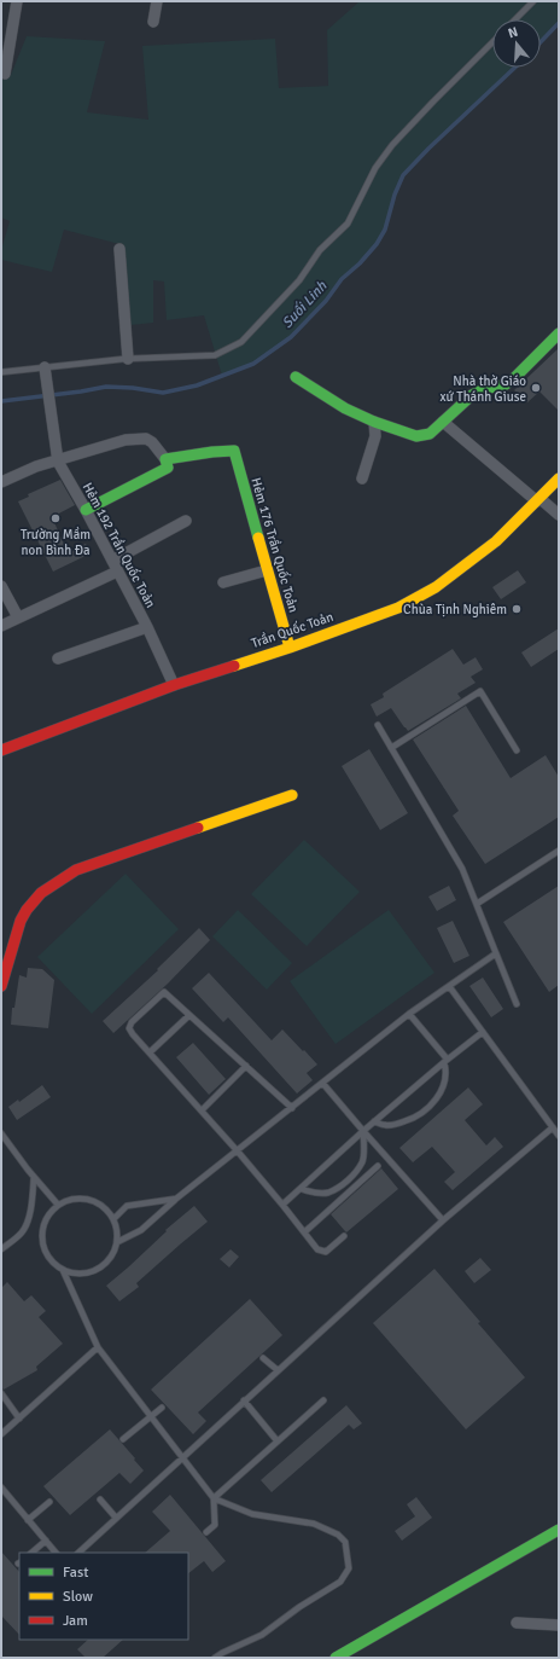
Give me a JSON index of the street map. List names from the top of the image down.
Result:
{
  "streets": {
    "street": ["Hẻm 192 Trần Quốc Toản", "Hẻm 176 Trần Quốc Toản", "Trần Quốc Toản"]
  },
  "crossings": [
    ["Hẻm 192 Trần Quốc Toản", "Trần Quốc Toản"],
    ["Hẻm 176 Trần Quốc Toản", "Trần Quốc Toản"]
  ],
  "water": ["Suối Linh"],
  "places": ["Nhà thờ Giáo xứ Thánh Giuse", "Trường Mầm non Bình Đa", "Chùa Tịnh Nghiêm"],
  "legend": ["Fast", "Slow", "Jam"],
  "north": "top"
}
